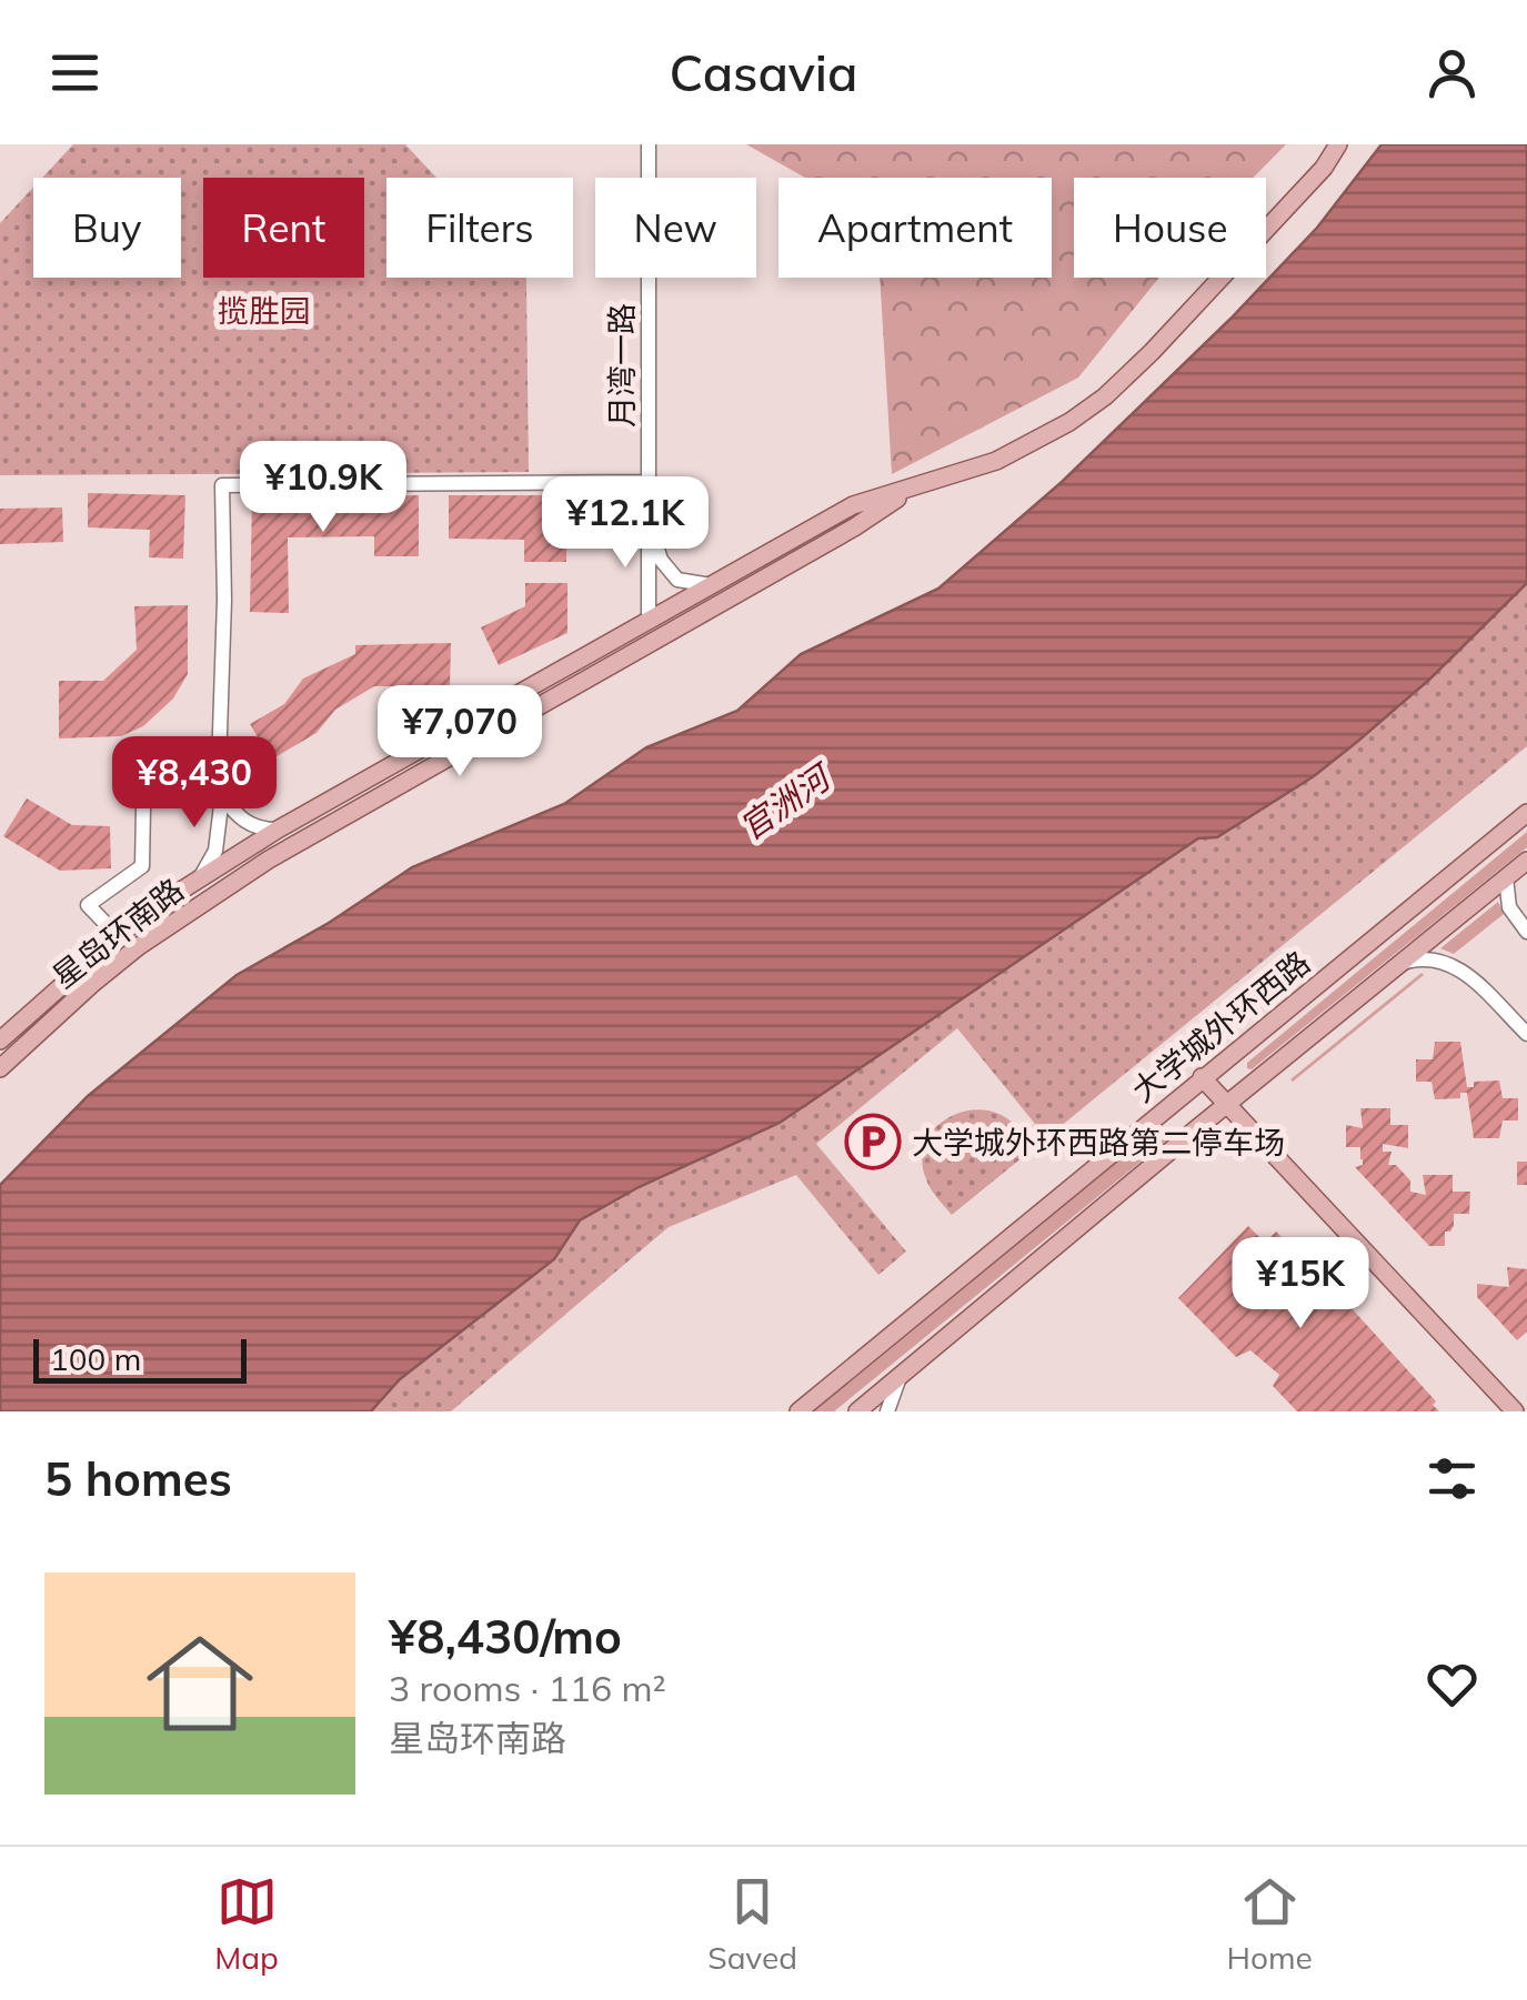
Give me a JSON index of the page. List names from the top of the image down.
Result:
{
  "streets": {
    "main road": ["星岛环南路", "大学城外环西路"],
    "street": ["月湾一路"]
  },
  "crossings": [
    ["月湾一路", "星岛环南路"]
  ],
  "water": ["官洲河"],
  "parks": ["揽胜园"],
  "places": {
    "parking": ["大学城外环西路第二停车场"]
  },
  "scale_bar": "100 m",
  "page": {
    "header": "Casavia",
    "chip": [
      "Buy",
      "Rent",
      "Filters",
      "New",
      "Apartment",
      "House"
    ],
    "price": [
      "¥10.9K",
      "¥12.1K",
      "¥7,070",
      "¥8,430",
      "¥15K"
    ],
    "scale": "100 m",
    "heading": "5 homes",
    "list": [
      {
        "name": "¥8,430/mo",
        "note": "3 rooms · 116 m² · 星岛环南路"
      }
    ],
    "tabs": ["Map", "Saved", "Home"]
  }
}
